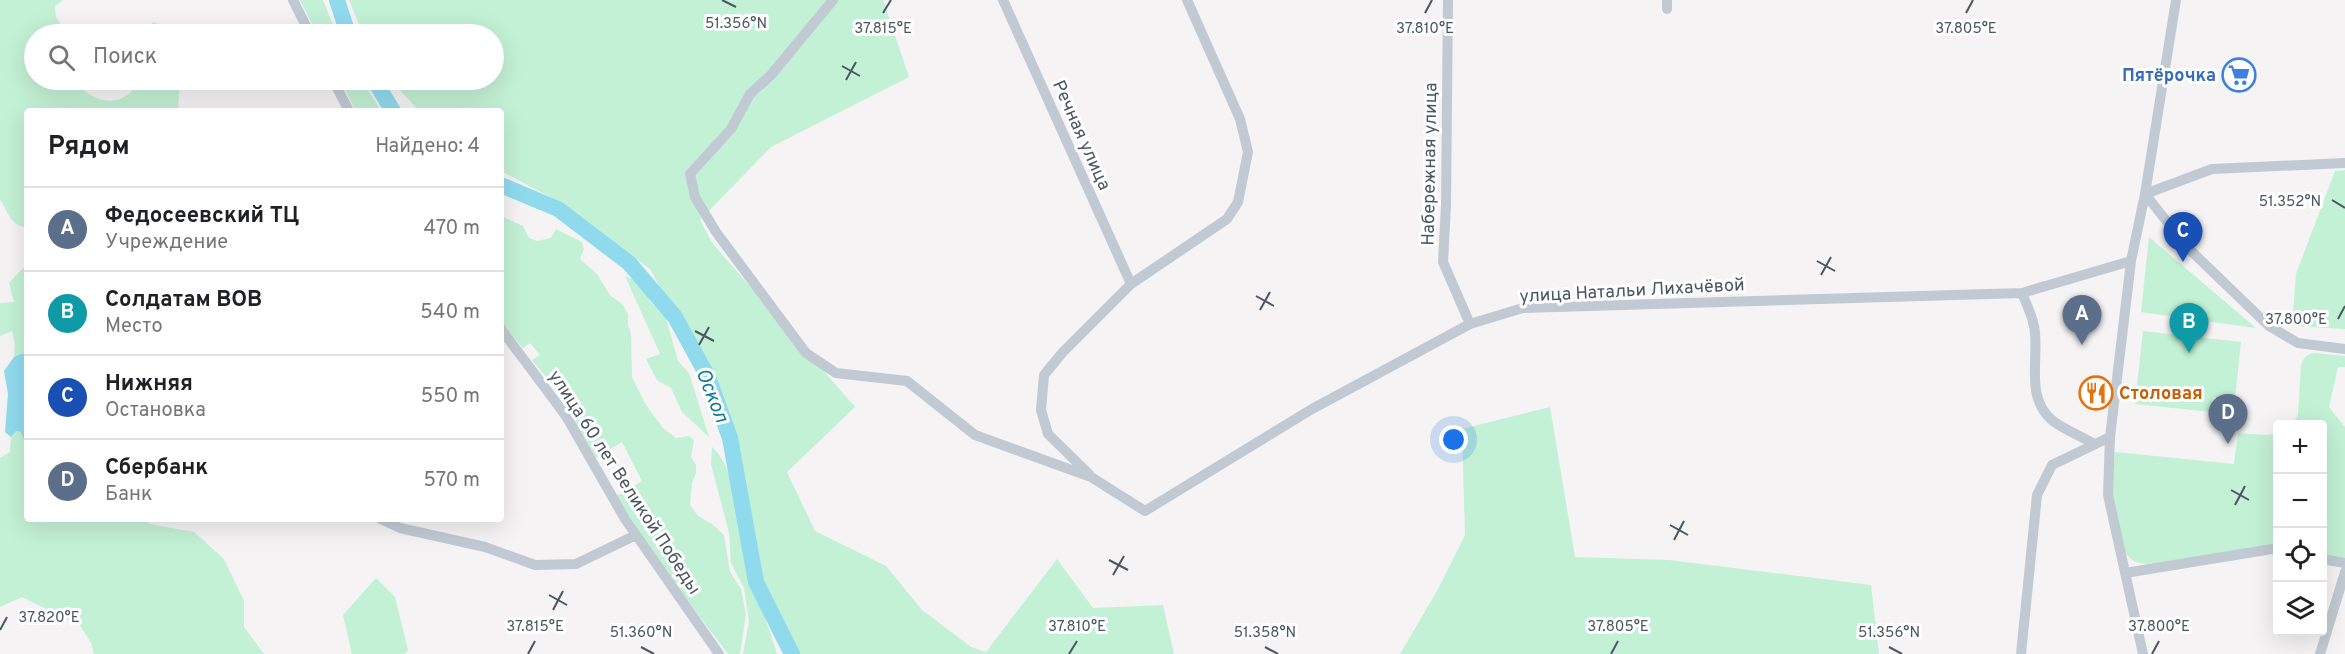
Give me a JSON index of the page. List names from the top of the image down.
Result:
{
  "streets": {
    "street": [
      "Речная улица",
      "Набережная улица",
      "улица Натальи Лихачёвой",
      "улица 60 лет Великой Победы"
    ]
  },
  "crossings": [
    ["Набережная улица", "улица Натальи Лихачёвой"]
  ],
  "water": ["Оскол"],
  "places": {
    "supermarket": ["Пятёрочка"],
    "restaurant": ["Столовая"]
  },
  "page": {
    "search": "Поиск",
    "heading": ["Рядом", "Найдено: 4"],
    "list": [
      {
        "mark": "A",
        "name": "Федосеевский ТЦ",
        "note": "Учреждение",
        "value": "470 m"
      },
      {
        "mark": "B",
        "name": "Солдатам ВОВ",
        "note": "Место",
        "value": "540 m"
      },
      {
        "mark": "C",
        "name": "Нижняя",
        "note": "Остановка",
        "value": "550 m"
      },
      {
        "mark": "D",
        "name": "Сбербанк",
        "note": "Банк",
        "value": "570 m"
      }
    ],
    "pins": [
      "C",
      "A",
      "B",
      "D"
    ],
    "map_buttons": ["+", "−"]
  },
  "coordinates": [
    "51.356°N",
    "37.815°E",
    "37.810°E",
    "37.805°E",
    "51.352°N",
    "37.800°E",
    "37.820°E",
    "51.360°N",
    "51.358°N"
  ]
}
